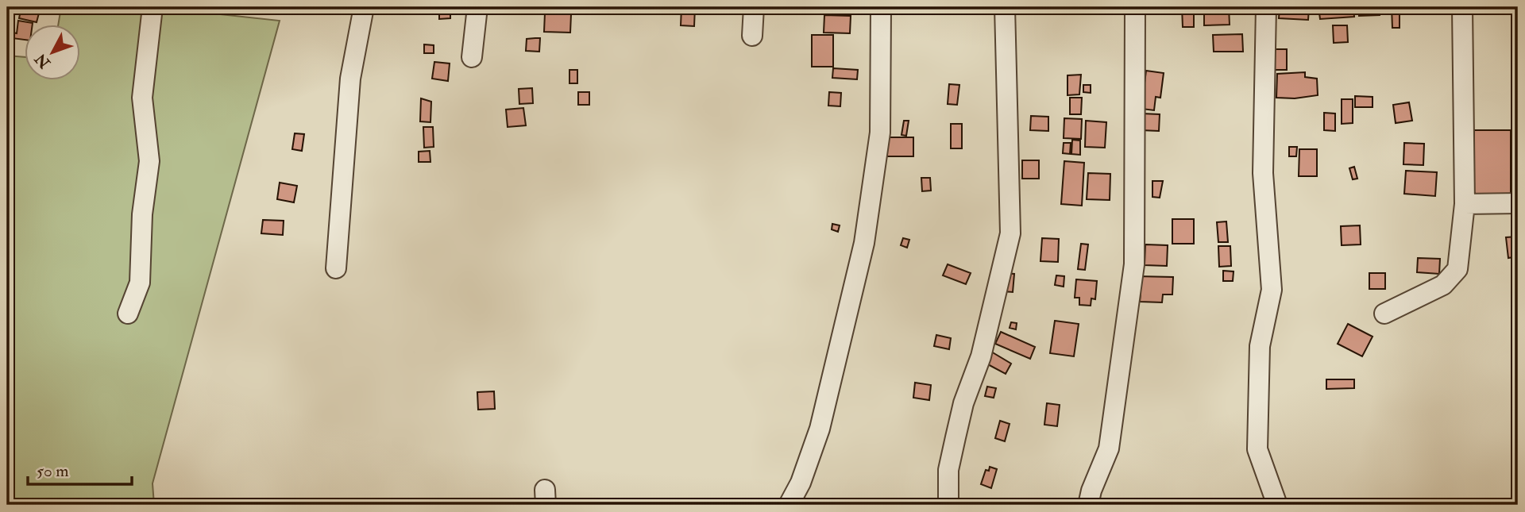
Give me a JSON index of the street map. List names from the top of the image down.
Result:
{
  "scale_bar": "50 m",
  "north": "bottom left"
}
